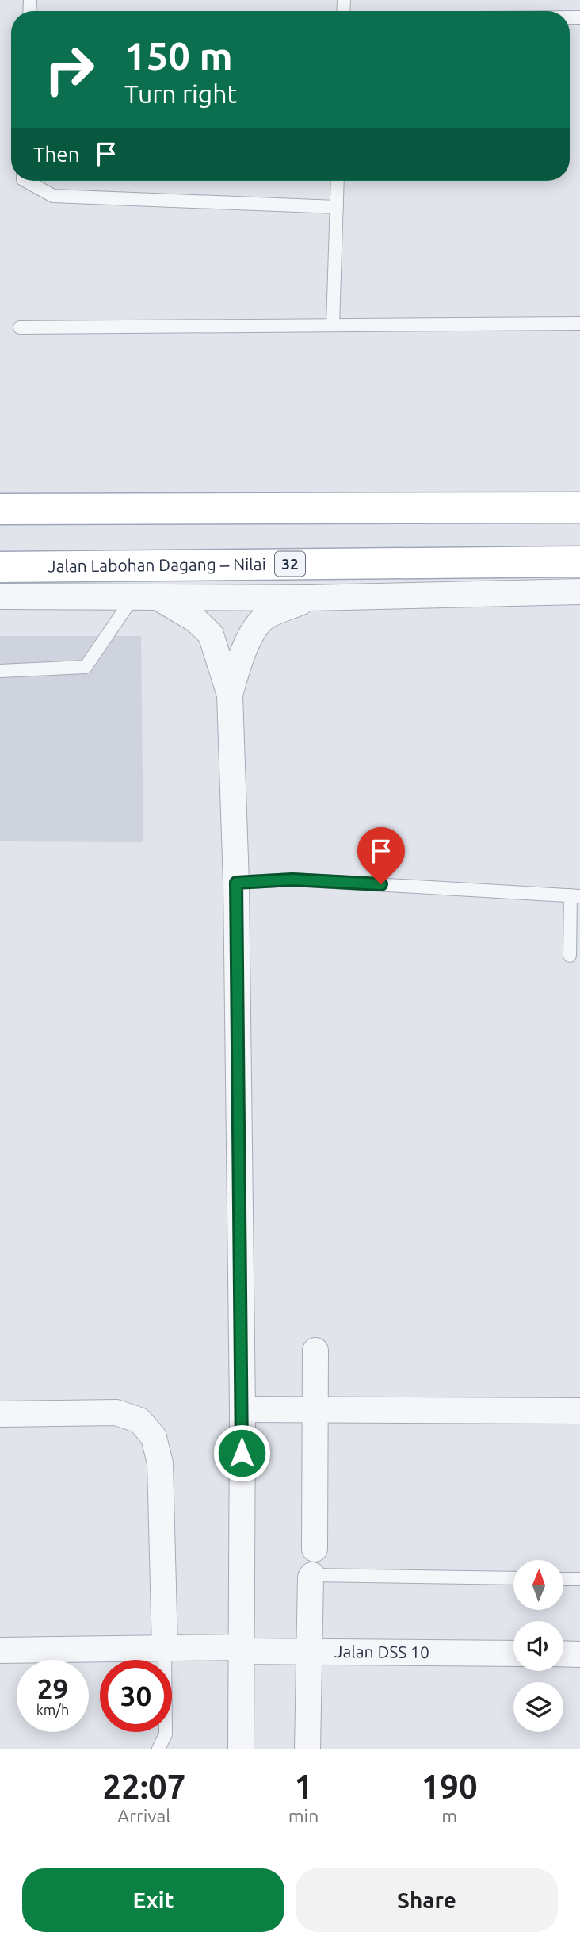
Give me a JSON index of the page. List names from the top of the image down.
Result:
{
  "streets": {
    "main road": ["32", "Jalan Labohan Dagang ‒ Nilai"],
    "street": ["Jalan DSS 10"]
  },
  "north": "top",
  "page": {
    "turn": ["150 m", "Turn right"],
    "then": "Then",
    "speed": "29 km/h",
    "limit": "30",
    "eta": [
      "22:07",
      "Arrival",
      "1",
      "min",
      "190",
      "m"
    ],
    "buttons": ["Exit", "Share"]
  }
}
